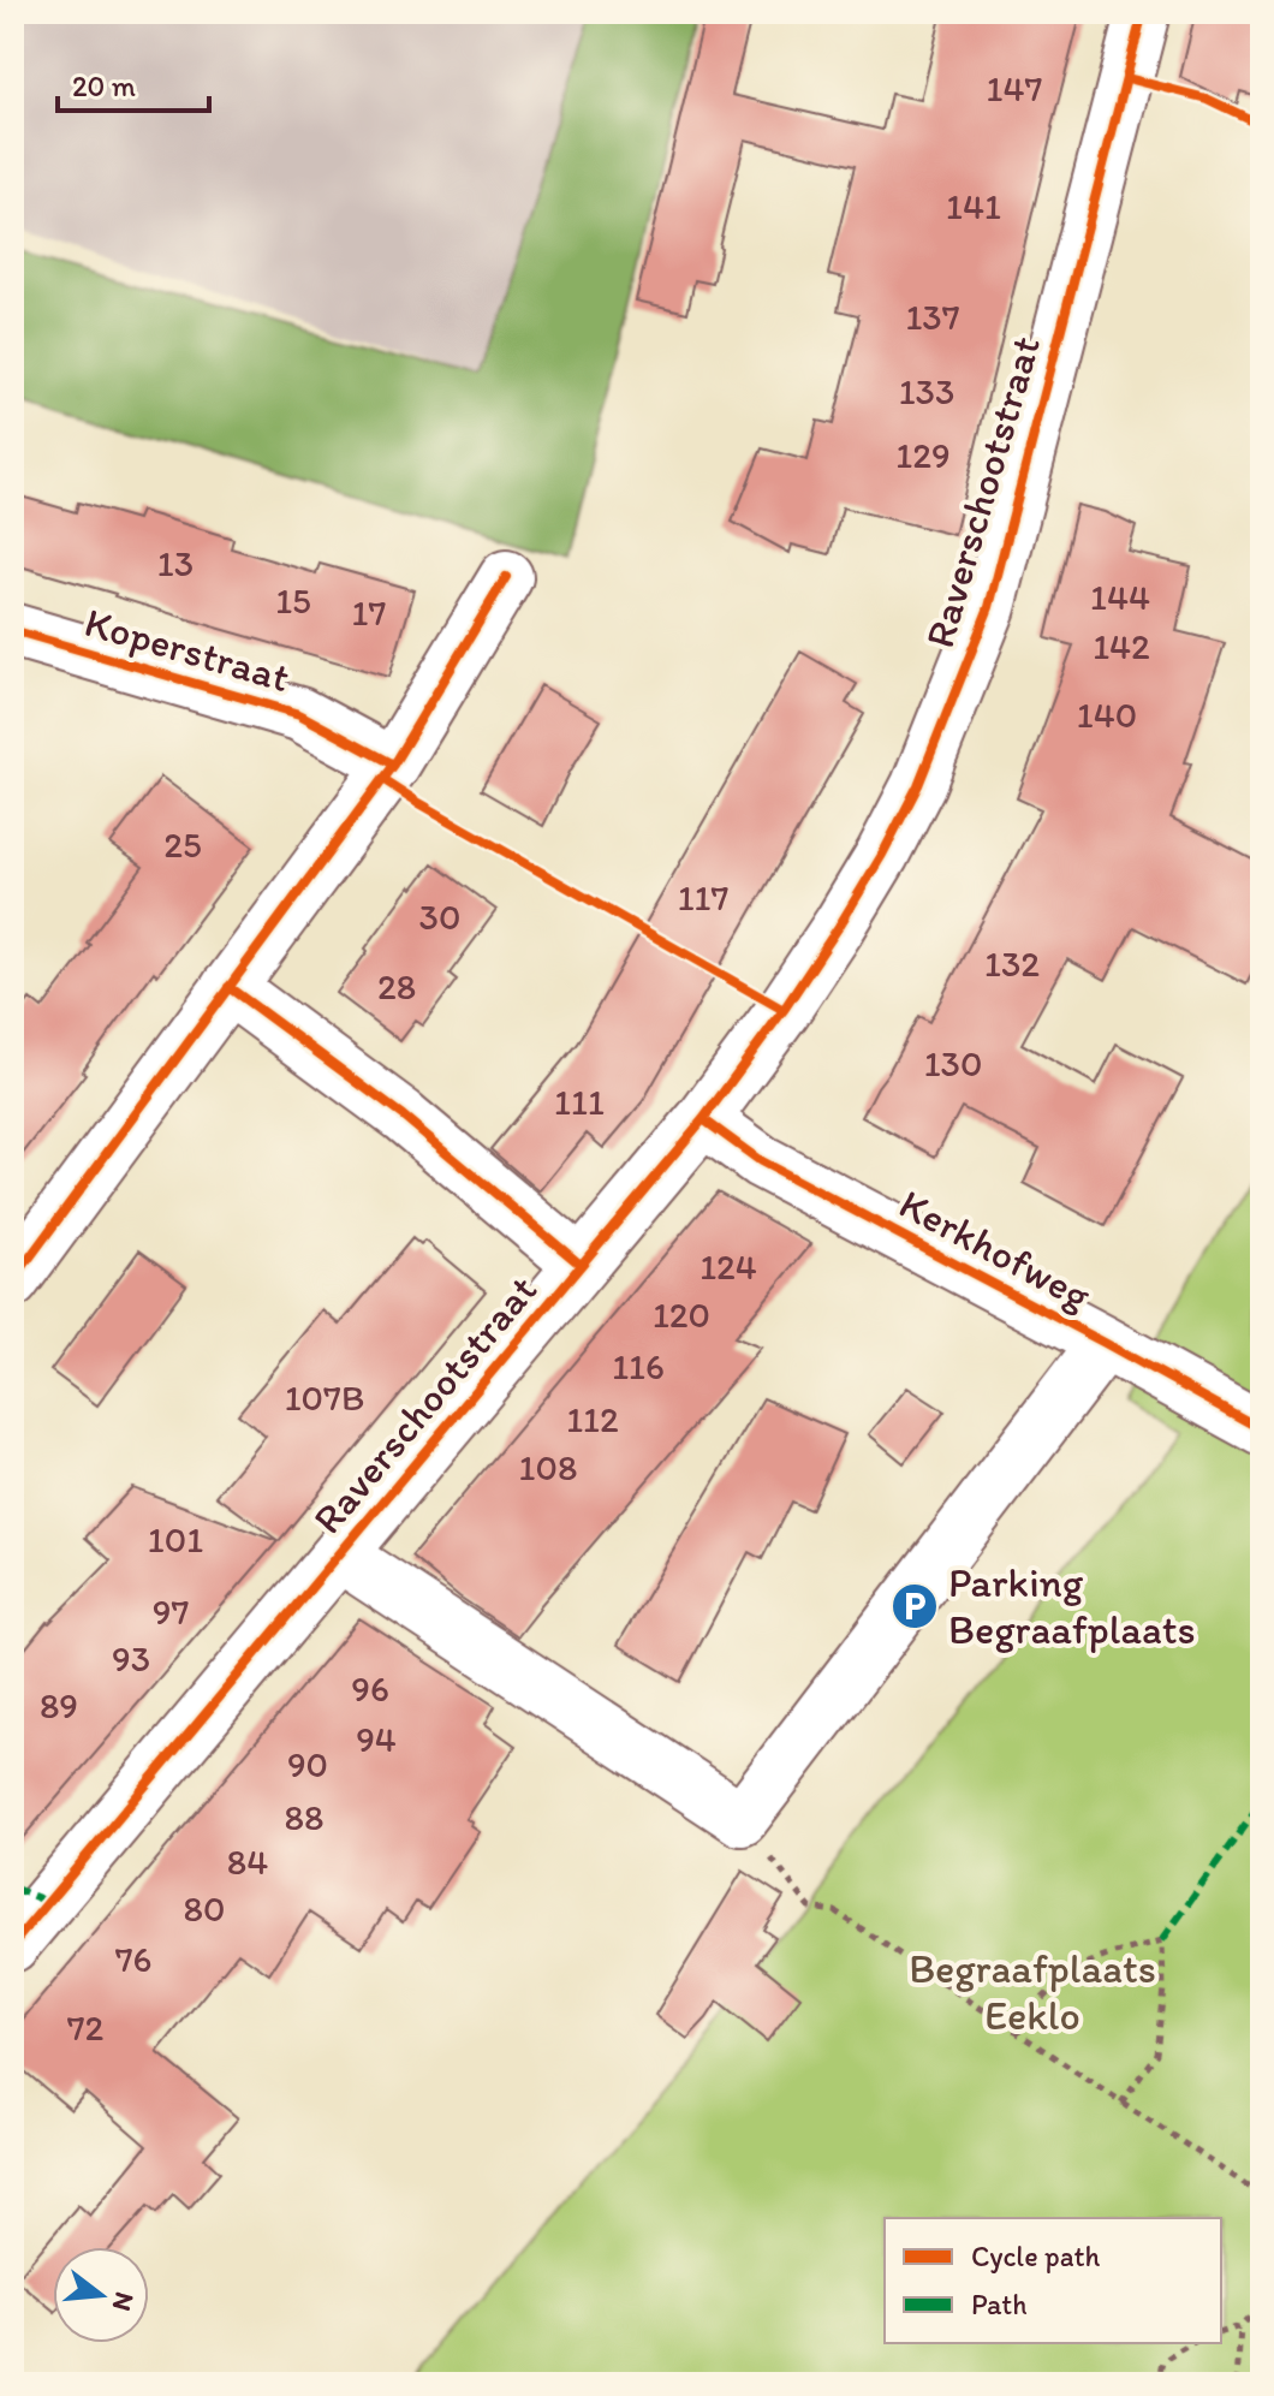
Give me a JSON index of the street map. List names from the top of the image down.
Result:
{
  "streets": {
    "street": ["Raverschootstraat", "Koperstraat", "Kerkhofweg"]
  },
  "crossings": [
    ["Raverschootstraat", "Kerkhofweg"]
  ],
  "parks": ["Begraafplaats Eeklo"],
  "places": {
    "parking": ["Parking Begraafplaats"]
  },
  "house_numbers": [
    "147",
    "141",
    "137",
    "133",
    "129",
    "13",
    "144",
    "15",
    "17",
    "142",
    "140",
    "25",
    "117",
    "30",
    "132",
    "28",
    "130",
    "111",
    "124",
    "120",
    "116",
    "107B",
    "112",
    "108",
    "101",
    "97",
    "93",
    "96",
    "89",
    "94",
    "90",
    "88",
    "84",
    "80",
    "76",
    "72"
  ],
  "legend": ["Cycle path", "Path"],
  "scale_bar": "20 m",
  "north": "right"
}
